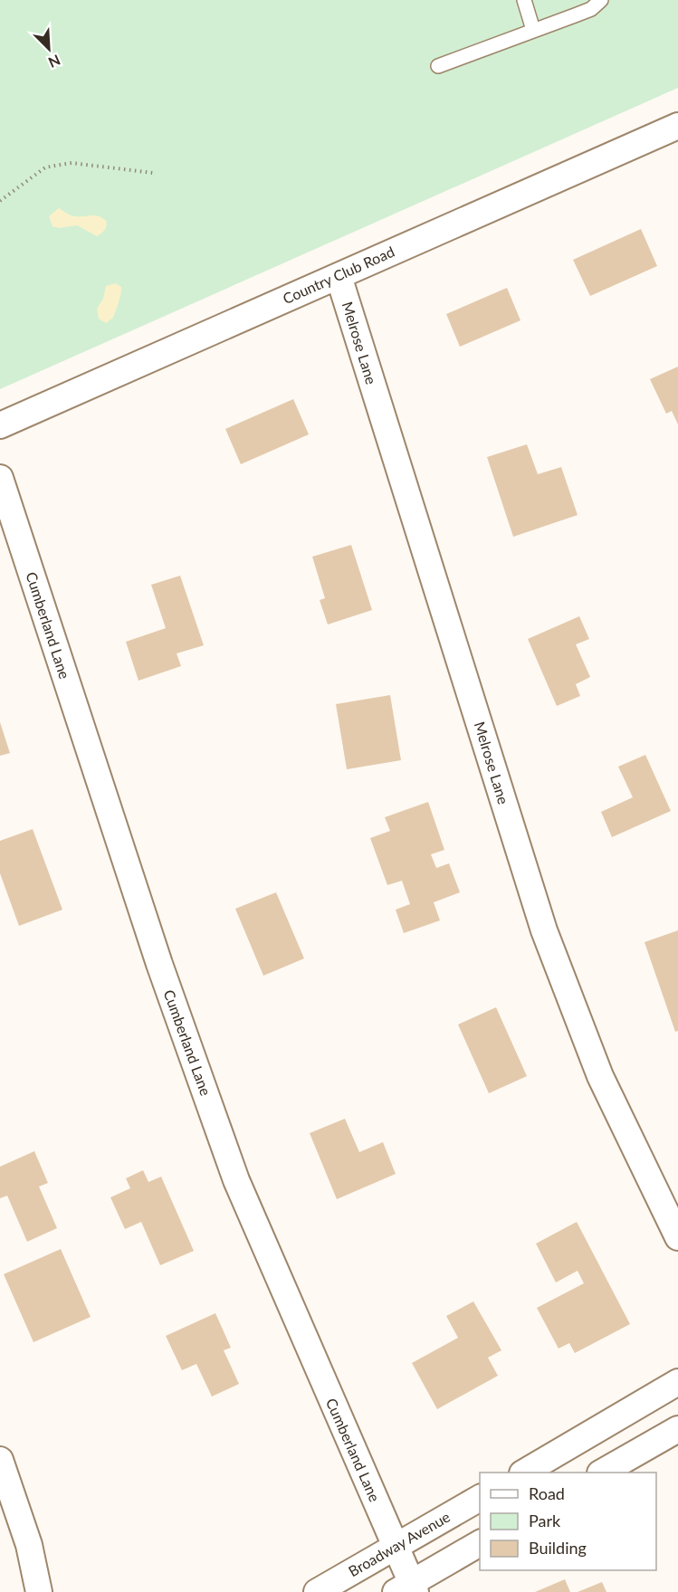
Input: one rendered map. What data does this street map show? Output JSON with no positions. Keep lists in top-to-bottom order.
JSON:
{
  "streets": {
    "street": [
      "Country Club Road",
      "Melrose Lane",
      "Cumberland Lane",
      "Broadway Avenue"
    ]
  },
  "crossings": [
    ["Country Club Road", "Melrose Lane"],
    ["Cumberland Lane", "Broadway Avenue"]
  ],
  "legend": ["Road", "Park", "Building"],
  "north": "bottom right"
}
